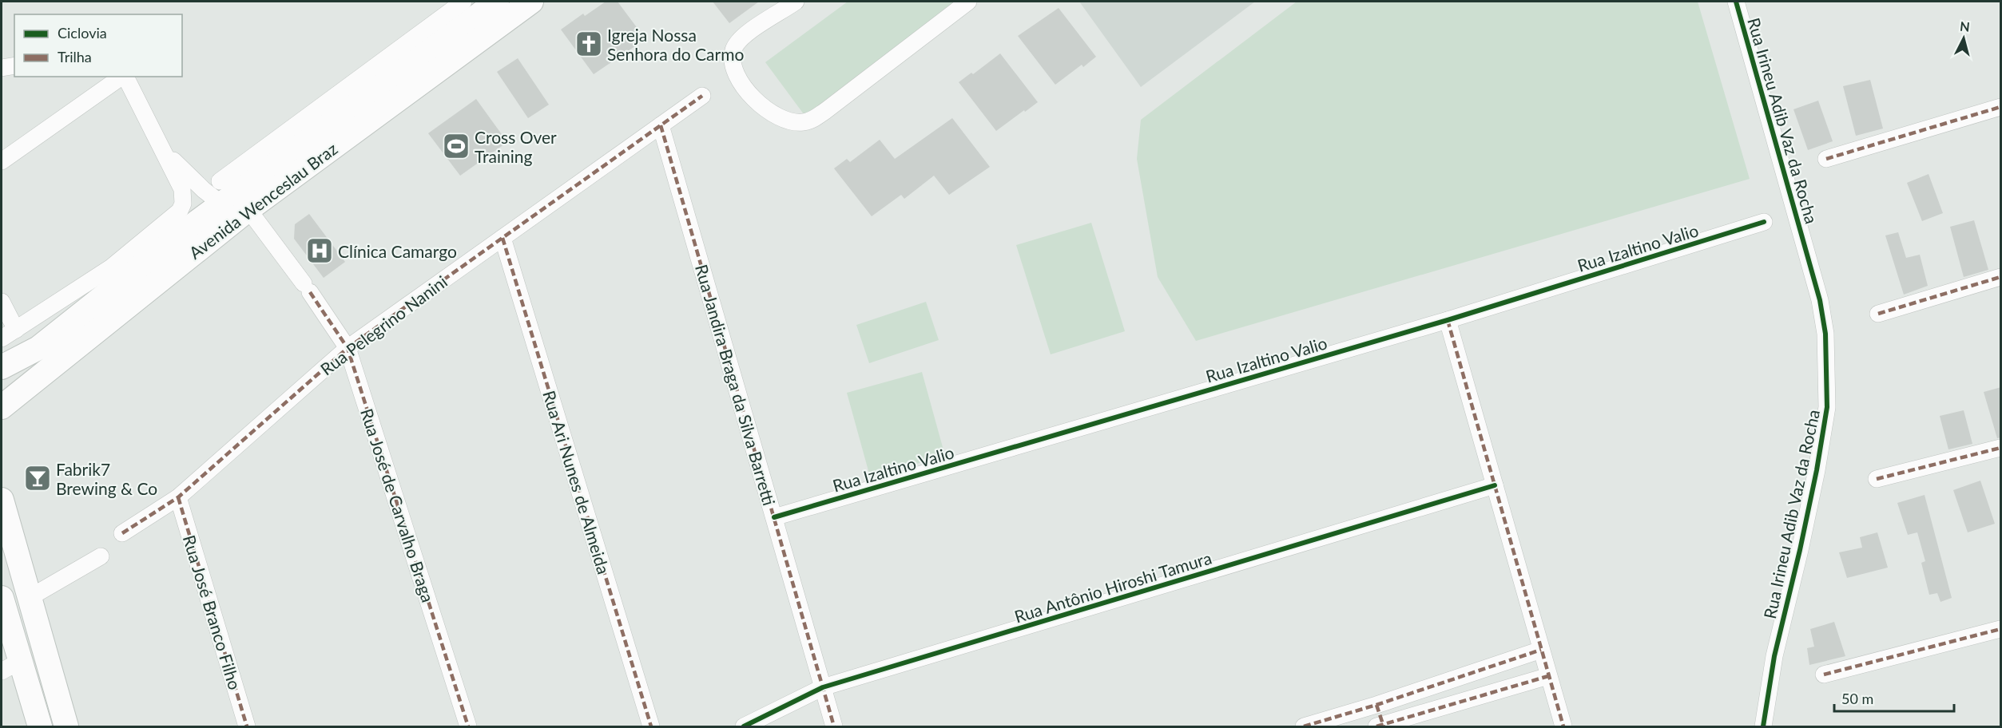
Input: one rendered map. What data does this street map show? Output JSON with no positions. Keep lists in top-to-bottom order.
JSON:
{
  "streets": {
    "street": [
      "Rua Irineu Adib Vaz da Rocha",
      "Avenida Wenceslau Braz",
      "Rua Izaltino Valio",
      "Rua Pelegrino Nanini",
      "Rua Jandira Braga da Silva Barretti",
      "Rua Ari Nunes de Almeida",
      "Rua José de Carvalho Braga",
      "Rua Antônio Hiroshi Tamura",
      "Rua José Branco Filho"
    ]
  },
  "crossings": [
    ["Avenida Wenceslau Braz", "Rua José de Carvalho Braga"],
    ["Rua Izaltino Valio", "Rua Jandira Braga da Silva Barretti"],
    ["Rua Pelegrino Nanini", "Rua Jandira Braga da Silva Barretti"],
    ["Rua Pelegrino Nanini", "Rua Ari Nunes de Almeida"],
    ["Rua Pelegrino Nanini", "Rua José de Carvalho Braga"],
    ["Rua Pelegrino Nanini", "Rua José Branco Filho"],
    ["Rua Jandira Braga da Silva Barretti", "Rua Antônio Hiroshi Tamura"]
  ],
  "places": {
    "church": ["Igreja Nossa Senhora do Carmo"],
    "sports": ["Cross Over Training"],
    "hospital": ["Clínica Camargo"],
    "bar": ["Fabrik7 Brewing & Co"]
  },
  "legend": ["Ciclovia", "Trilha"],
  "scale_bar": "50 m",
  "north": "top"
}
